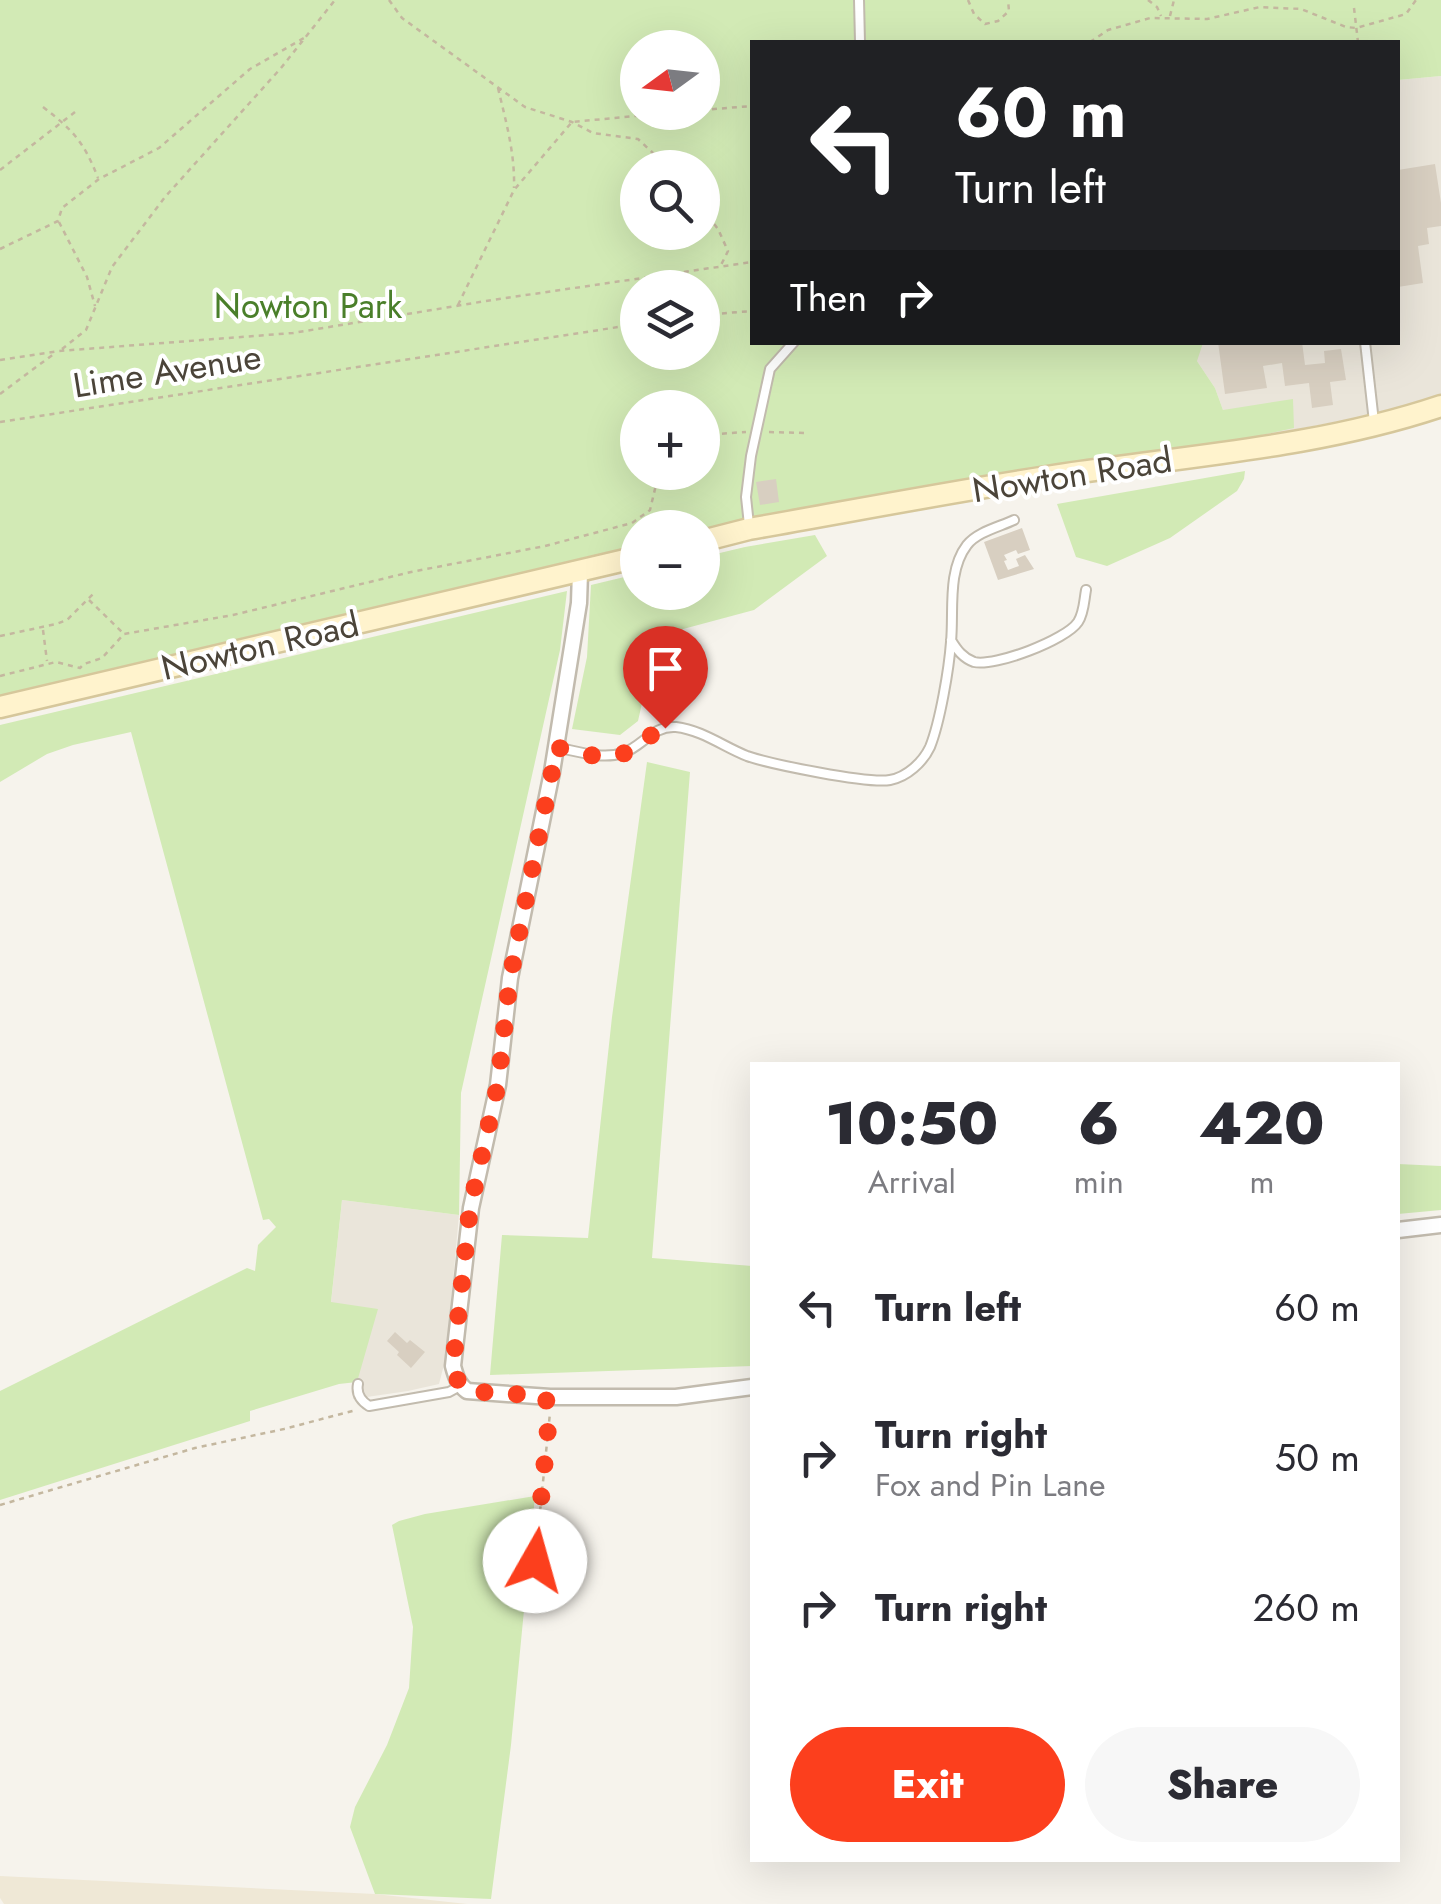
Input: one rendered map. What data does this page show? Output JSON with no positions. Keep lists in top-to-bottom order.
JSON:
{
  "streets": {
    "street": ["Nowton Road"],
    "path": ["Lime Avenue"]
  },
  "parks": ["Nowton Park"],
  "north": "left",
  "page": {
    "map_buttons": ["+", "−"],
    "turn": ["60 m", "Turn left"],
    "then": "Then",
    "eta": [
      "10:50",
      "Arrival",
      "6",
      "min",
      "420",
      "m"
    ],
    "list": [
      {
        "name": "Turn left",
        "value": "60 m"
      },
      {
        "name": "Turn right",
        "note": "Fox and Pin Lane",
        "value": "50 m"
      },
      {
        "name": "Turn right",
        "value": "260 m"
      }
    ],
    "buttons": ["Exit", "Share"]
  }
}
